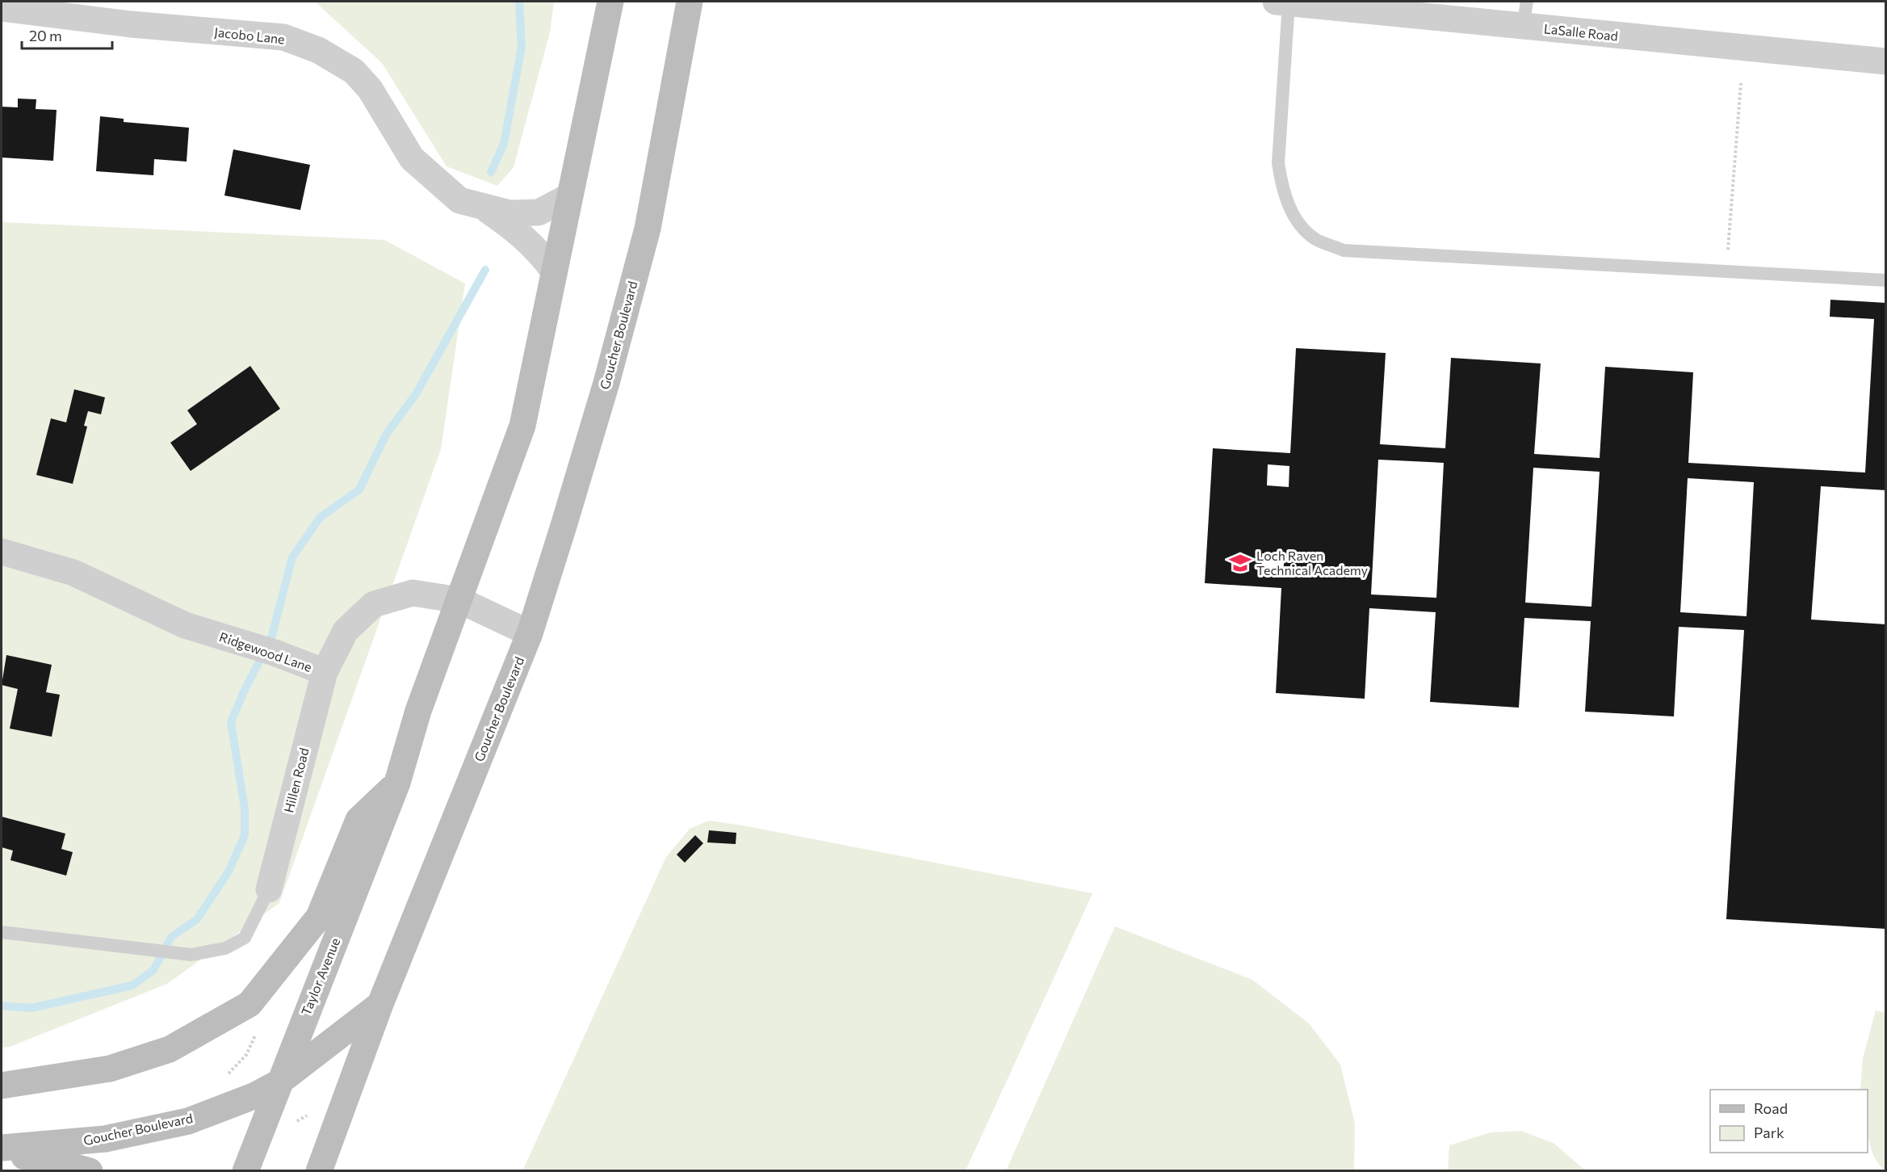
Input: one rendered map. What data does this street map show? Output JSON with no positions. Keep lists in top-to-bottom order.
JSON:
{
  "streets": {
    "main road": ["Goucher Boulevard", "Taylor Avenue"],
    "street": [
      "LaSalle Road",
      "Jacobo Lane",
      "Ridgewood Lane",
      "Hillen Road"
    ]
  },
  "crossings": [
    ["Goucher Boulevard", "Ridgewood Lane"],
    ["Goucher Boulevard", "Taylor Avenue"],
    ["Ridgewood Lane", "Hillen Road"]
  ],
  "places": {
    "school or university": ["Loch Raven Technical Academy"]
  },
  "legend": ["Road", "Park"],
  "scale_bar": "20 m"
}
